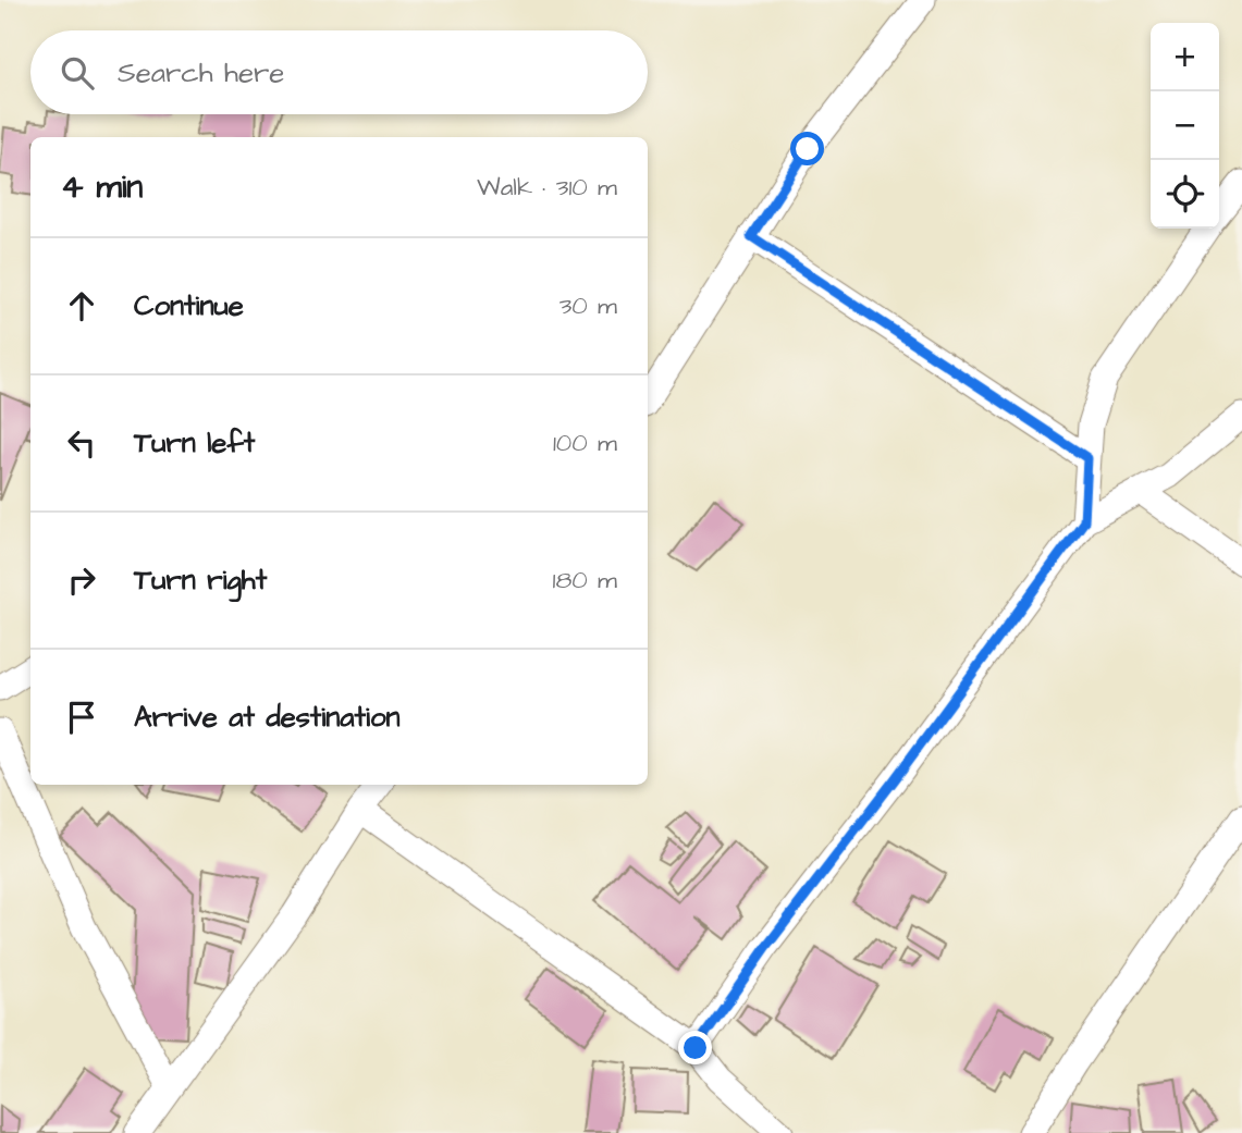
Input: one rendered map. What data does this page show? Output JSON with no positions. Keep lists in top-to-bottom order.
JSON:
{
  "page": {
    "map_buttons": ["+", "−"],
    "search": "Search here",
    "heading": ["4 min", "Walk · 310 m"],
    "list": [
      ["Continue", "30 m"],
      ["Turn left", "100 m"],
      ["Turn right", "180 m"],
      "Arrive at destination"
    ]
  }
}
